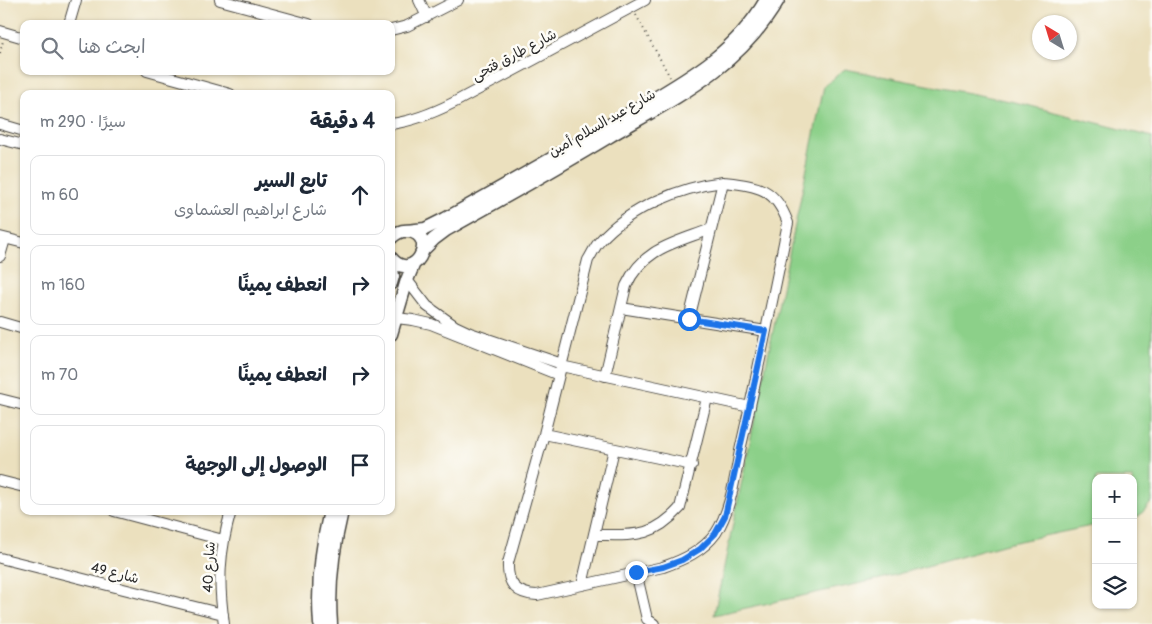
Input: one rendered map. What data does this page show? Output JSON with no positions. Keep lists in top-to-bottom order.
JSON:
{
  "streets": {
    "street": [
      "شارع طارق فتحى",
      "شارع عبد السلام أمين",
      "شارع 40",
      "شارع 49"
    ]
  },
  "crossings": [
    ["شارع 40", "شارع 49"]
  ],
  "north": "top left",
  "page": {
    "search": "ابحث هنا",
    "heading": ["4 دقيقة", "سيرًا · 290 m"],
    "list": [
      ["تابع السير", "شارع ابراهيم العشماوى", "60 m"],
      ["انعطف يمينًا", "160 m"],
      ["انعطف يمينًا", "70 m"],
      "الوصول إلى الوجهة"
    ],
    "map_buttons": ["+", "−"]
  }
}
